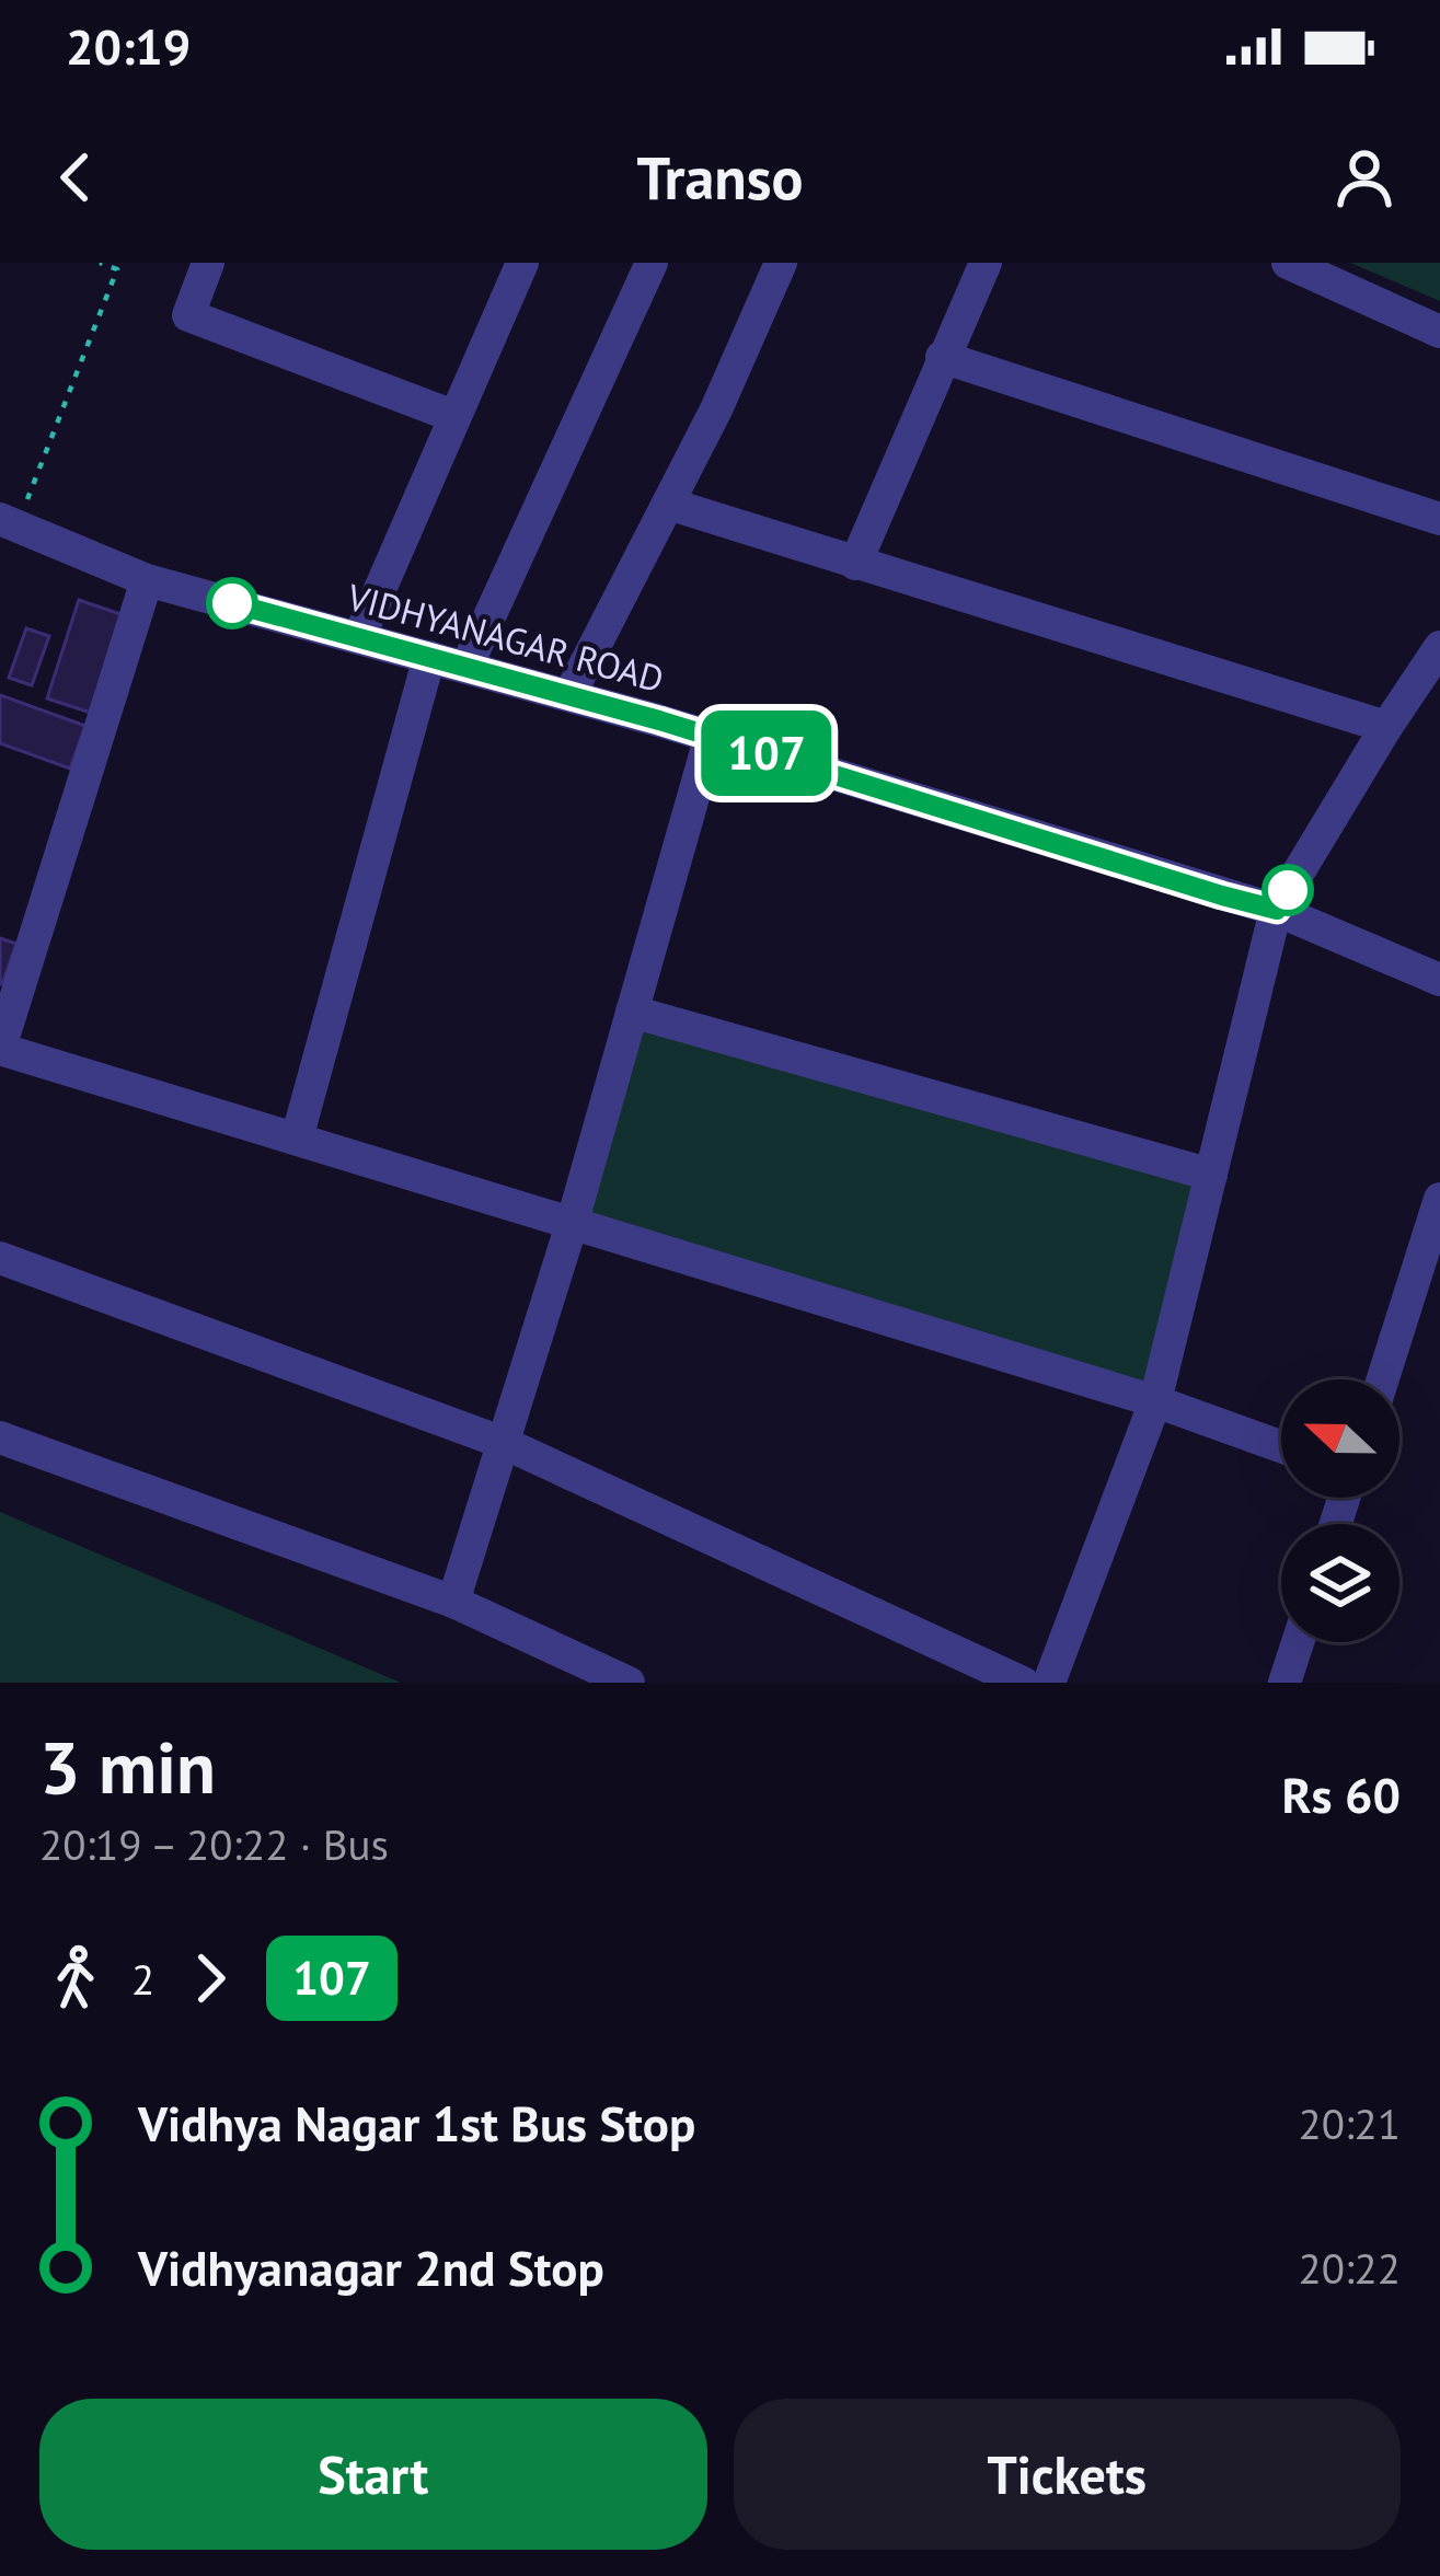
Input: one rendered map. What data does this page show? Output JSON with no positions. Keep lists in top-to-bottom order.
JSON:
{
  "streets": {
    "street": ["VIDHYANAGAR ROAD"]
  },
  "lines": ["bus line 107"],
  "north": "left",
  "page": {
    "status": "20:19",
    "header": "Transo",
    "on_map": "107",
    "heading": ["3 min", "20:19 – 20:22 · Bus", "Rs 60"],
    "legs": ["2", "107"],
    "list": [
      {
        "name": "Vidhya Nagar 1st Bus Stop",
        "value": "20:21"
      },
      {
        "name": "Vidhyanagar 2nd Stop",
        "value": "20:22"
      }
    ],
    "buttons": ["Start", "Tickets"]
  }
}
